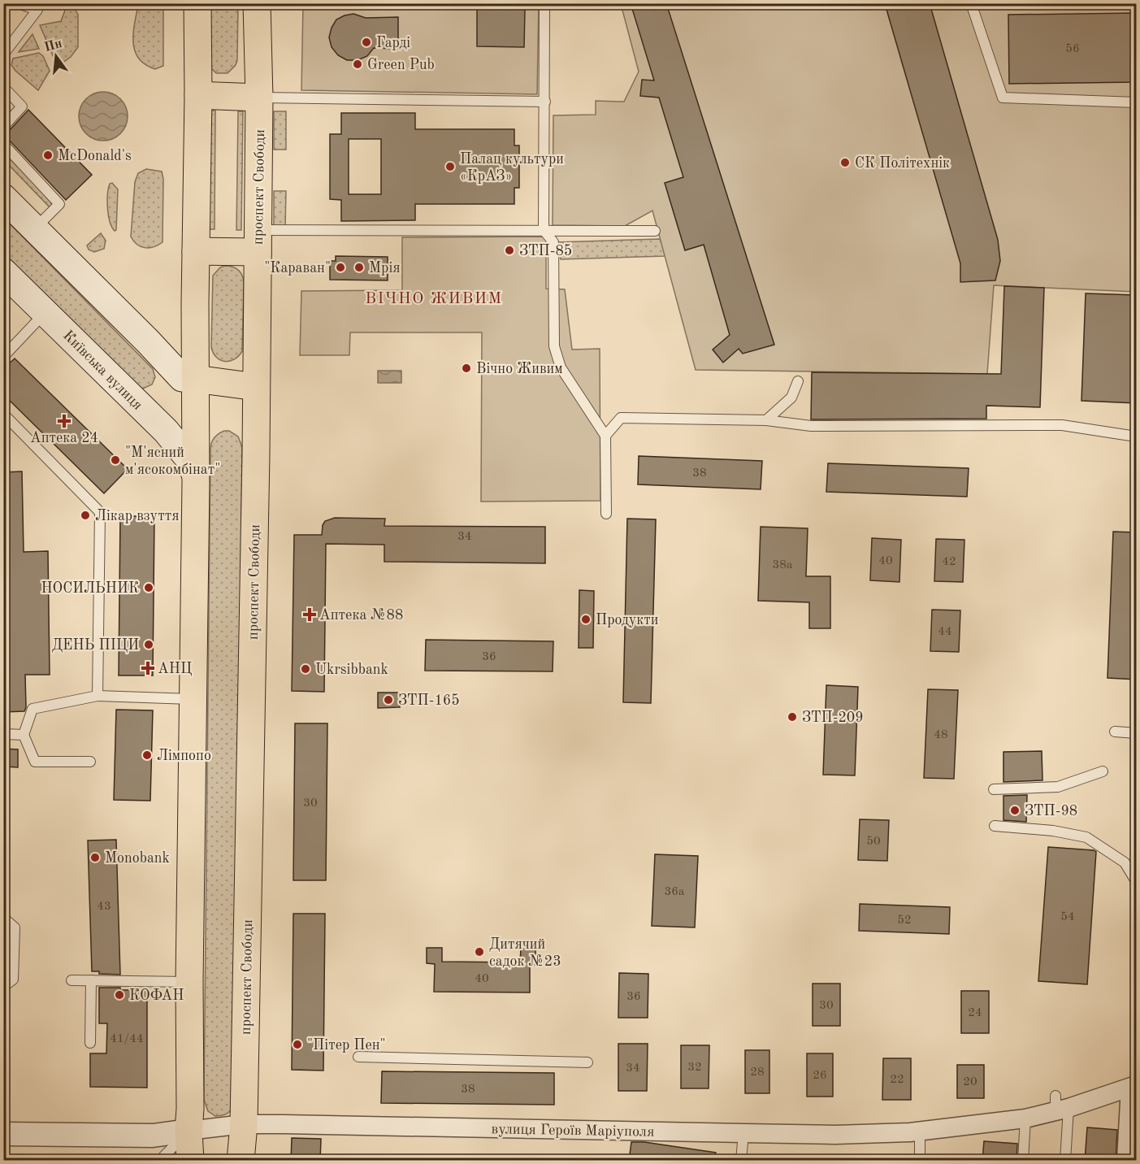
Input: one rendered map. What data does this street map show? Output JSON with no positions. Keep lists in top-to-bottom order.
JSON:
{
  "streets": {
    "highway": ["проспект Свободи"],
    "main road": ["Київська вулиця"],
    "street": ["вулиця Героїв Маріуполя"]
  },
  "crossings": [
    ["проспект Свободи", "вулиця Героїв Маріуполя"]
  ],
  "districts": ["ВІЧНО ЖИВИМ"],
  "places": {
    "other": [
      "Гарді",
      "Green Pub",
      "McDonald's",
      "СК Політехнік",
      "Палац культури «КрАЗ»",
      "ЗТП-85",
      "\"Караван\"",
      "Мрія",
      "Вічно Живим",
      "\"М'ясний м'ясокомбінат\"",
      "Лікар взуття",
      "НОСИЛЬНИК",
      "Продукти",
      "ДЕНЬ ПІЦИ",
      "Ukrsibbank",
      "ЗТП-165",
      "ЗТП-209",
      "Лімпопо",
      "ЗТП-98",
      "Monobank",
      "Дитячий садок №23",
      "КОФАН",
      "\"Пітер Пен\""
    ],
    "health": ["Аптека 24", "Аптека №88", "АНЦ"]
  },
  "house_numbers": [
    "56",
    "38",
    "34",
    "40",
    "42",
    "38а",
    "44",
    "36",
    "48",
    "30",
    "50",
    "36а",
    "43",
    "54",
    "52",
    "40",
    "36",
    "30",
    "24",
    "41/44",
    "32",
    "34",
    "28",
    "26",
    "22",
    "20",
    "38"
  ],
  "north": "top"
}
